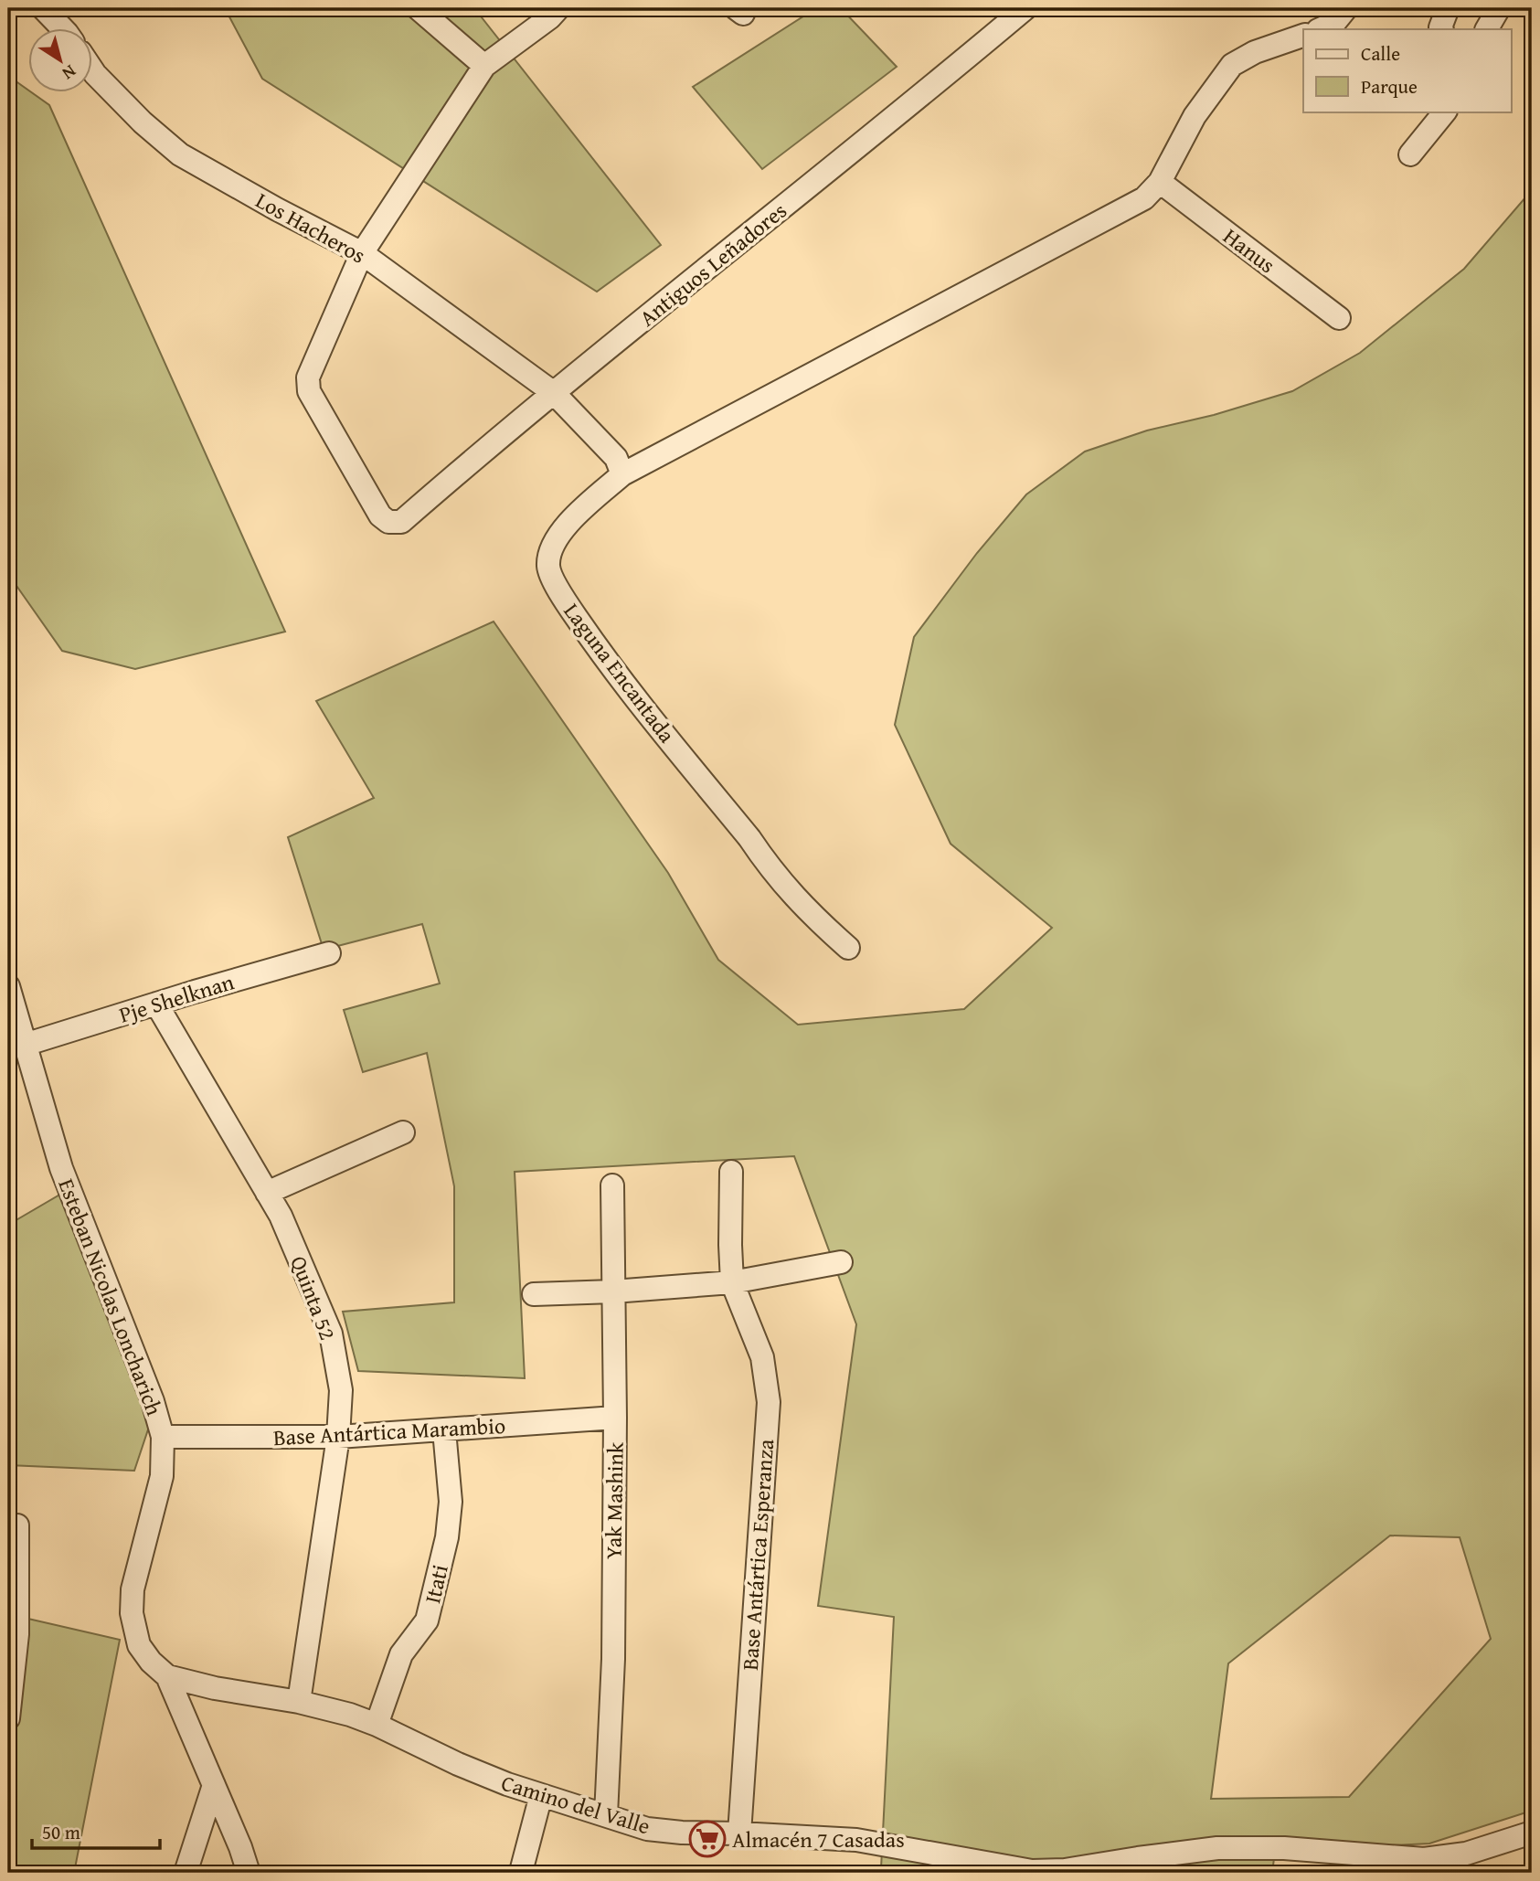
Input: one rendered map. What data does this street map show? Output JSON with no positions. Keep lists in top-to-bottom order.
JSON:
{
  "streets": {
    "street": [
      "Los Hacheros",
      "Hanus",
      "Antiguos Leñadores",
      "Laguna Encantada",
      "Pje Shelknan",
      "Esteban Nicolas Loncharich",
      "Quinta 52",
      "Base Antártica Marambio",
      "Yak Mashink",
      "Base Antártica Esperanza",
      "Itati",
      "Camino del Valle"
    ]
  },
  "crossings": [
    ["Los Hacheros", "Antiguos Leñadores"],
    ["Hanus", "Laguna Encantada"],
    ["Pje Shelknan", "Esteban Nicolas Loncharich"],
    ["Pje Shelknan", "Quinta 52"],
    ["Esteban Nicolas Loncharich", "Base Antártica Marambio"],
    ["Esteban Nicolas Loncharich", "Camino del Valle"],
    ["Quinta 52", "Base Antártica Marambio"],
    ["Quinta 52", "Camino del Valle"],
    ["Base Antártica Marambio", "Yak Mashink"],
    ["Base Antártica Marambio", "Itati"],
    ["Yak Mashink", "Camino del Valle"],
    ["Base Antártica Esperanza", "Camino del Valle"],
    ["Itati", "Camino del Valle"]
  ],
  "places": {
    "supermarket": ["Almacén 7 Casadas"]
  },
  "legend": ["Calle", "Parque"],
  "scale_bar": "50 m",
  "north": "bottom right"
}
